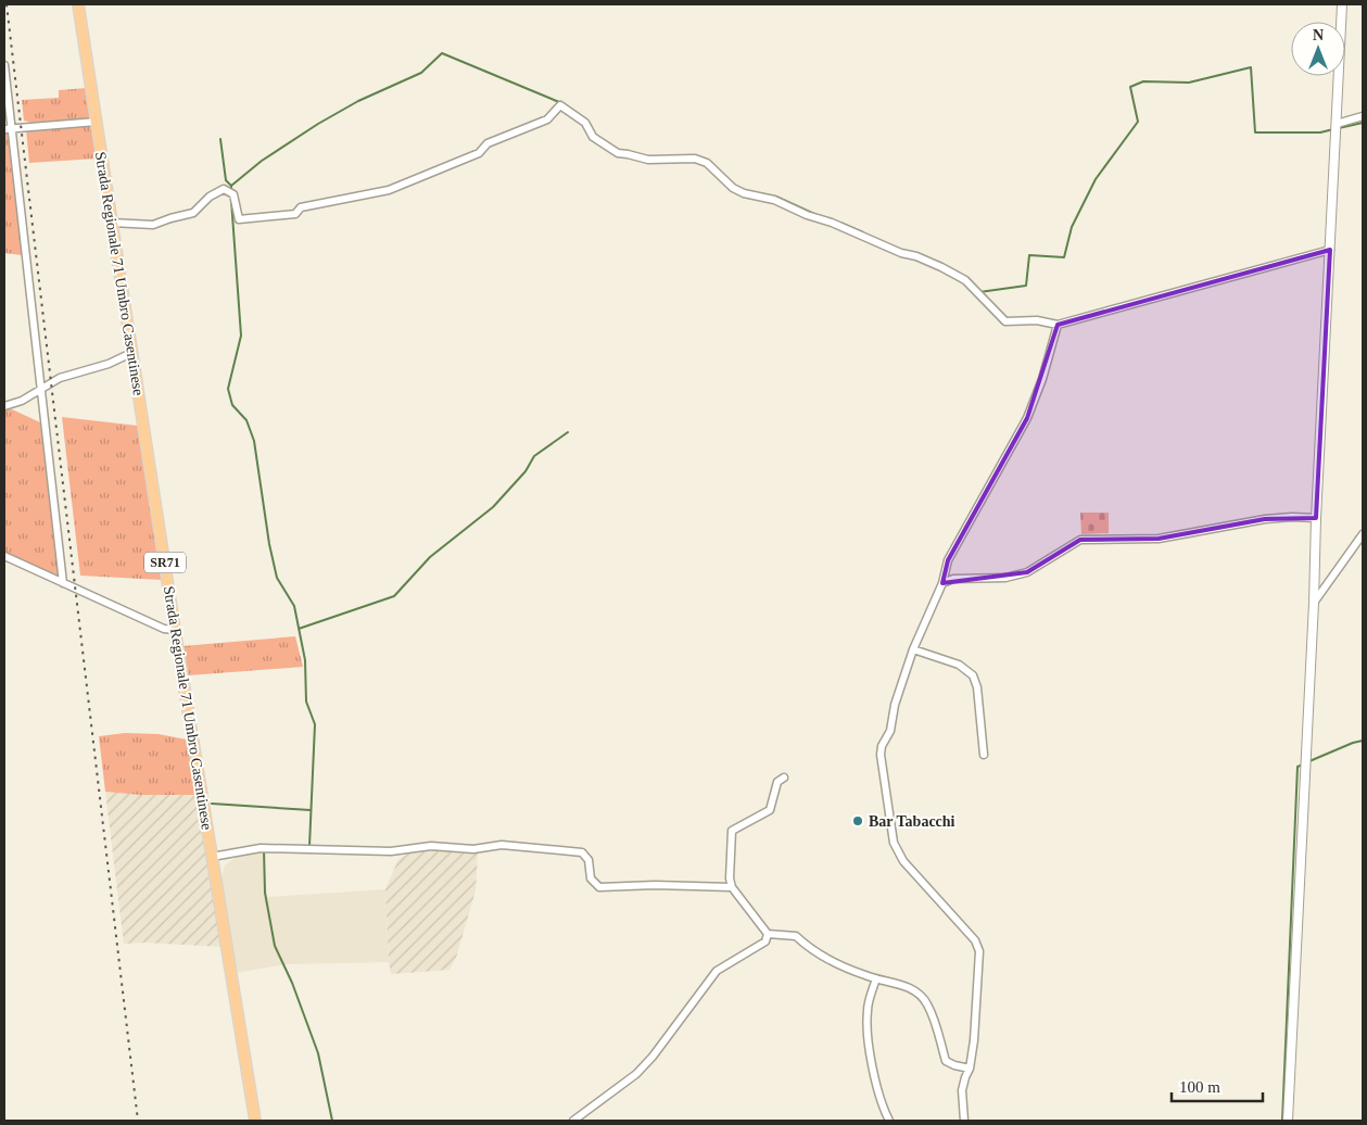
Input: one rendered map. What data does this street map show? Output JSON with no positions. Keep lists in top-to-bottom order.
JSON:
{
  "streets": {
    "main road": ["Strada Regionale 71 Umbro Casentinese", "SR71"]
  },
  "places": ["Bar Tabacchi"],
  "scale_bar": "100 m",
  "north": "top"
}
